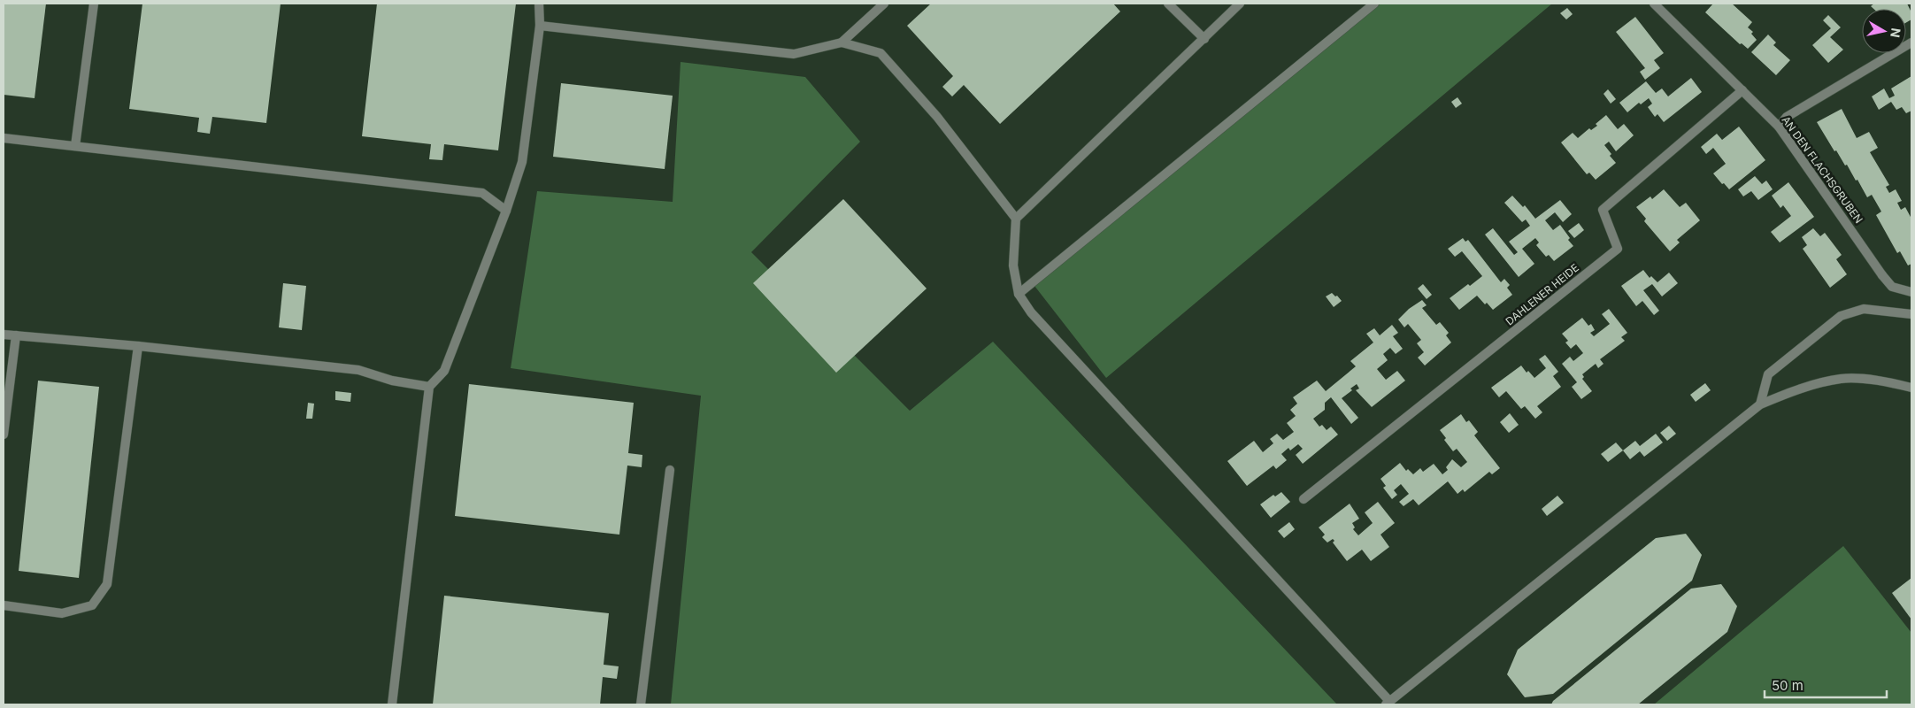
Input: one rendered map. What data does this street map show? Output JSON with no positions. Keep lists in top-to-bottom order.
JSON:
{
  "streets": {
    "street": ["AN DEN FLACHSGRUBEN", "DAHLENER HEIDE"]
  },
  "crossings": [
    ["AN DEN FLACHSGRUBEN", "DAHLENER HEIDE"]
  ],
  "scale_bar": "50 m",
  "north": "right"
}
